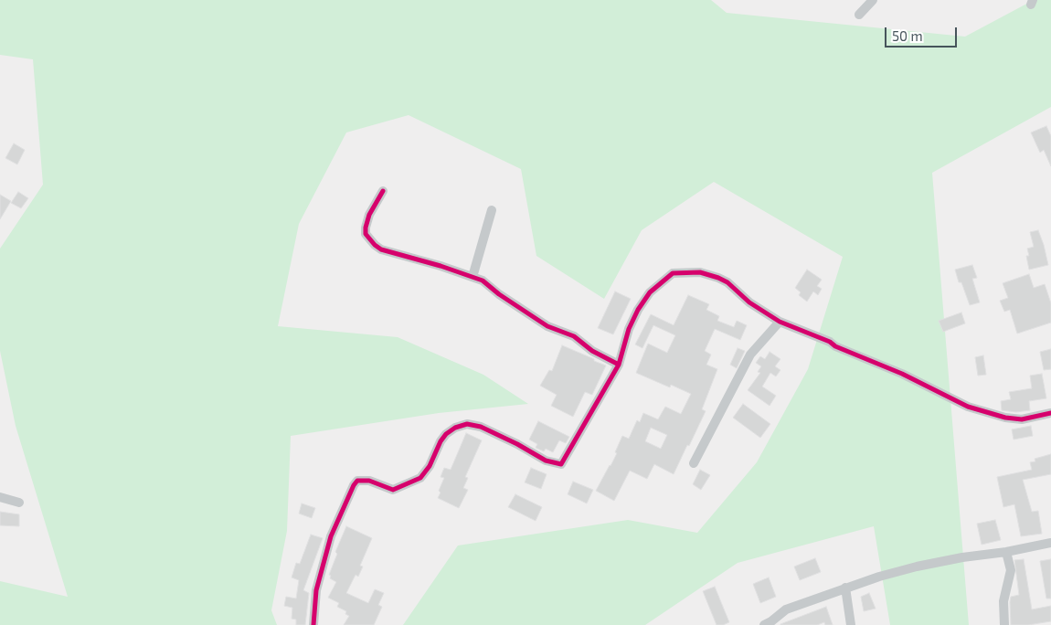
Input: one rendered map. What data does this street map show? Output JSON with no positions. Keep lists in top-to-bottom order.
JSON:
{
  "scale_bar": "50 m"
}
